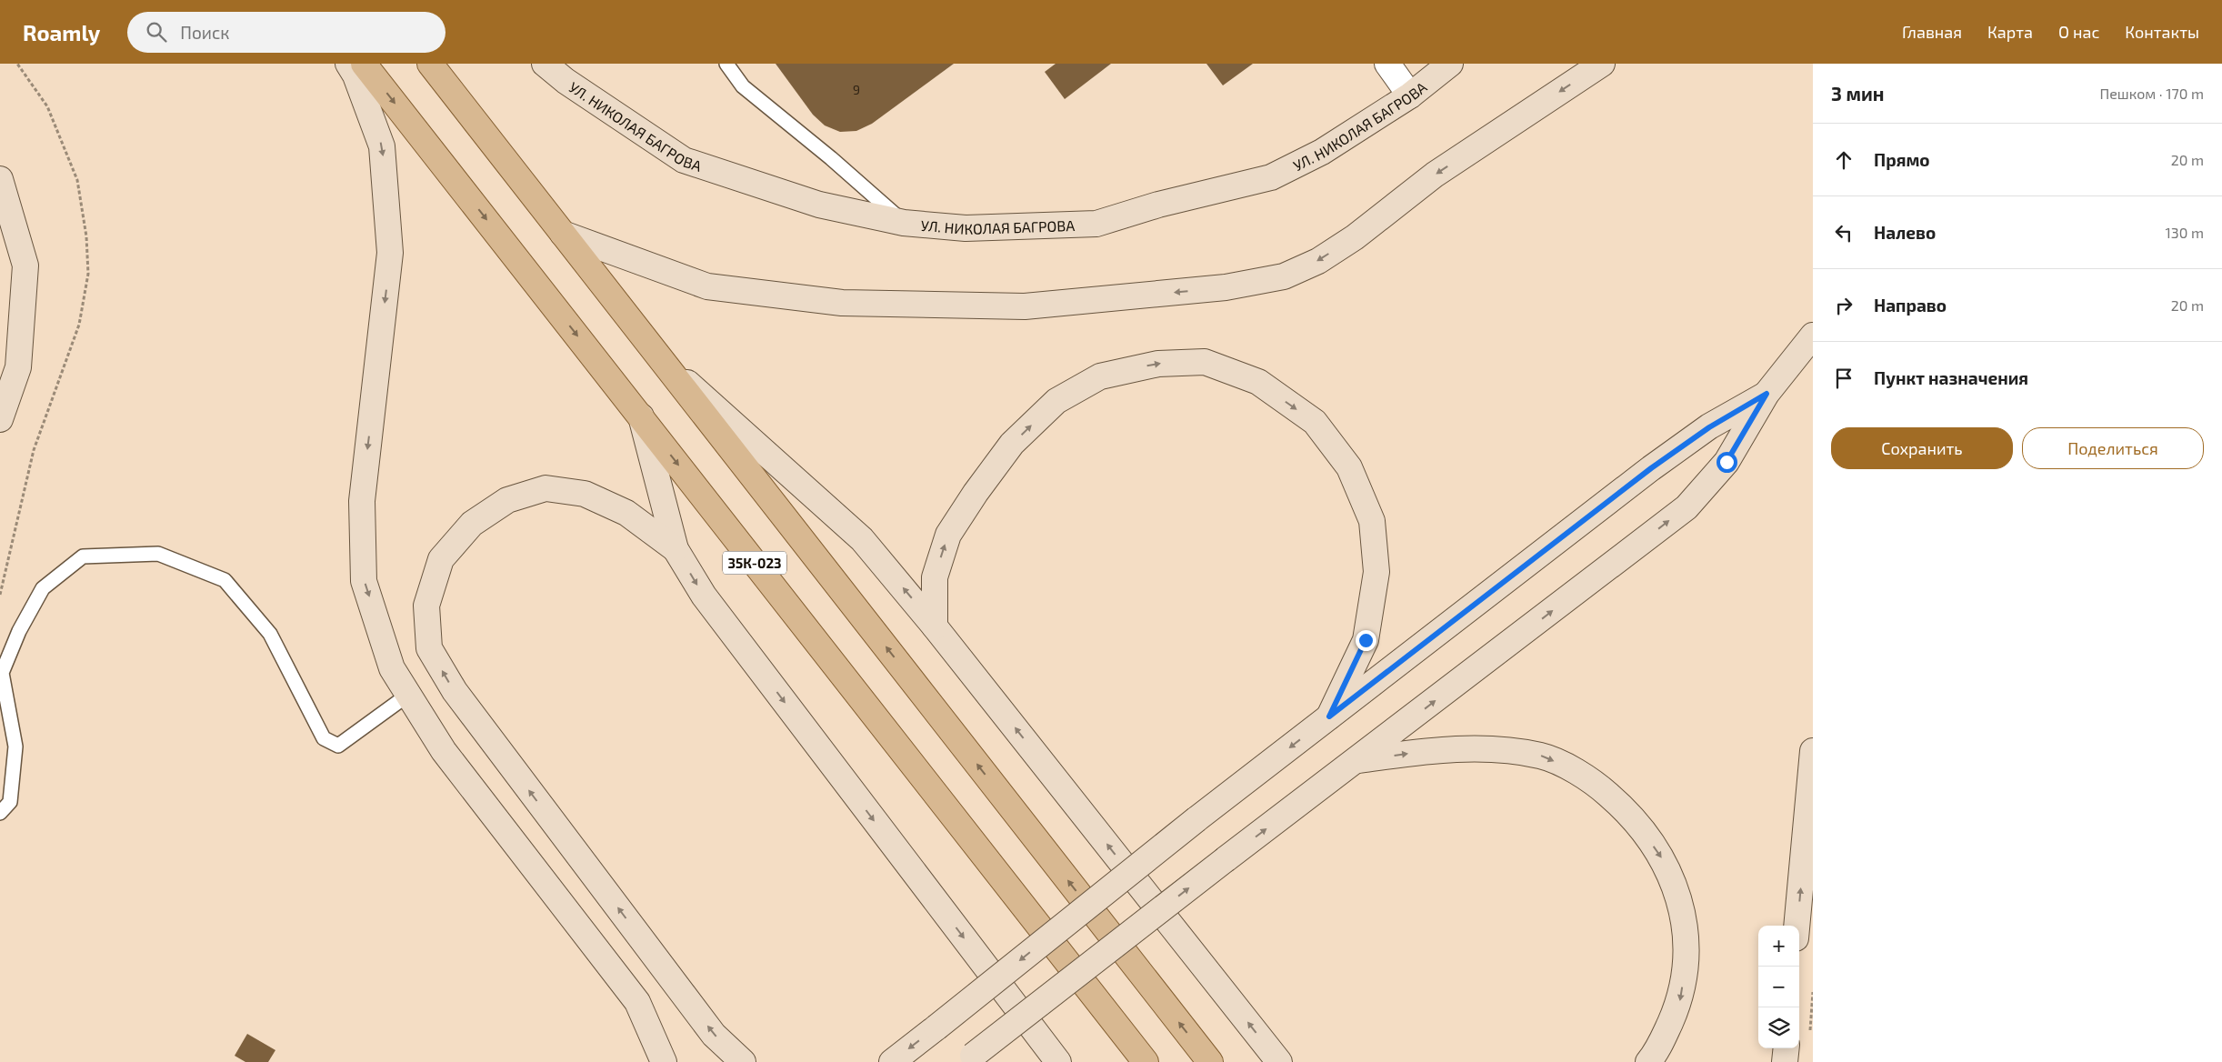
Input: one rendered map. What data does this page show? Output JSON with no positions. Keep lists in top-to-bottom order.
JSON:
{
  "streets": {
    "main road": ["УЛ. НИКОЛАЯ БАГРОВА", "35К-023"]
  },
  "house_numbers": ["9"],
  "page": {
    "header": "Roamly",
    "search": "Поиск",
    "nav": [
      "Главная",
      "Карта",
      "О нас",
      "Контакты"
    ],
    "heading": ["3 мин", "Пешком · 170 m"],
    "list": [
      ["Прямо", "20 m"],
      ["Налево", "130 m"],
      ["Направо", "20 m"],
      "Пункт назначения"
    ],
    "buttons": ["Сохранить", "Поделиться"],
    "map_buttons": ["+", "−"]
  }
}
